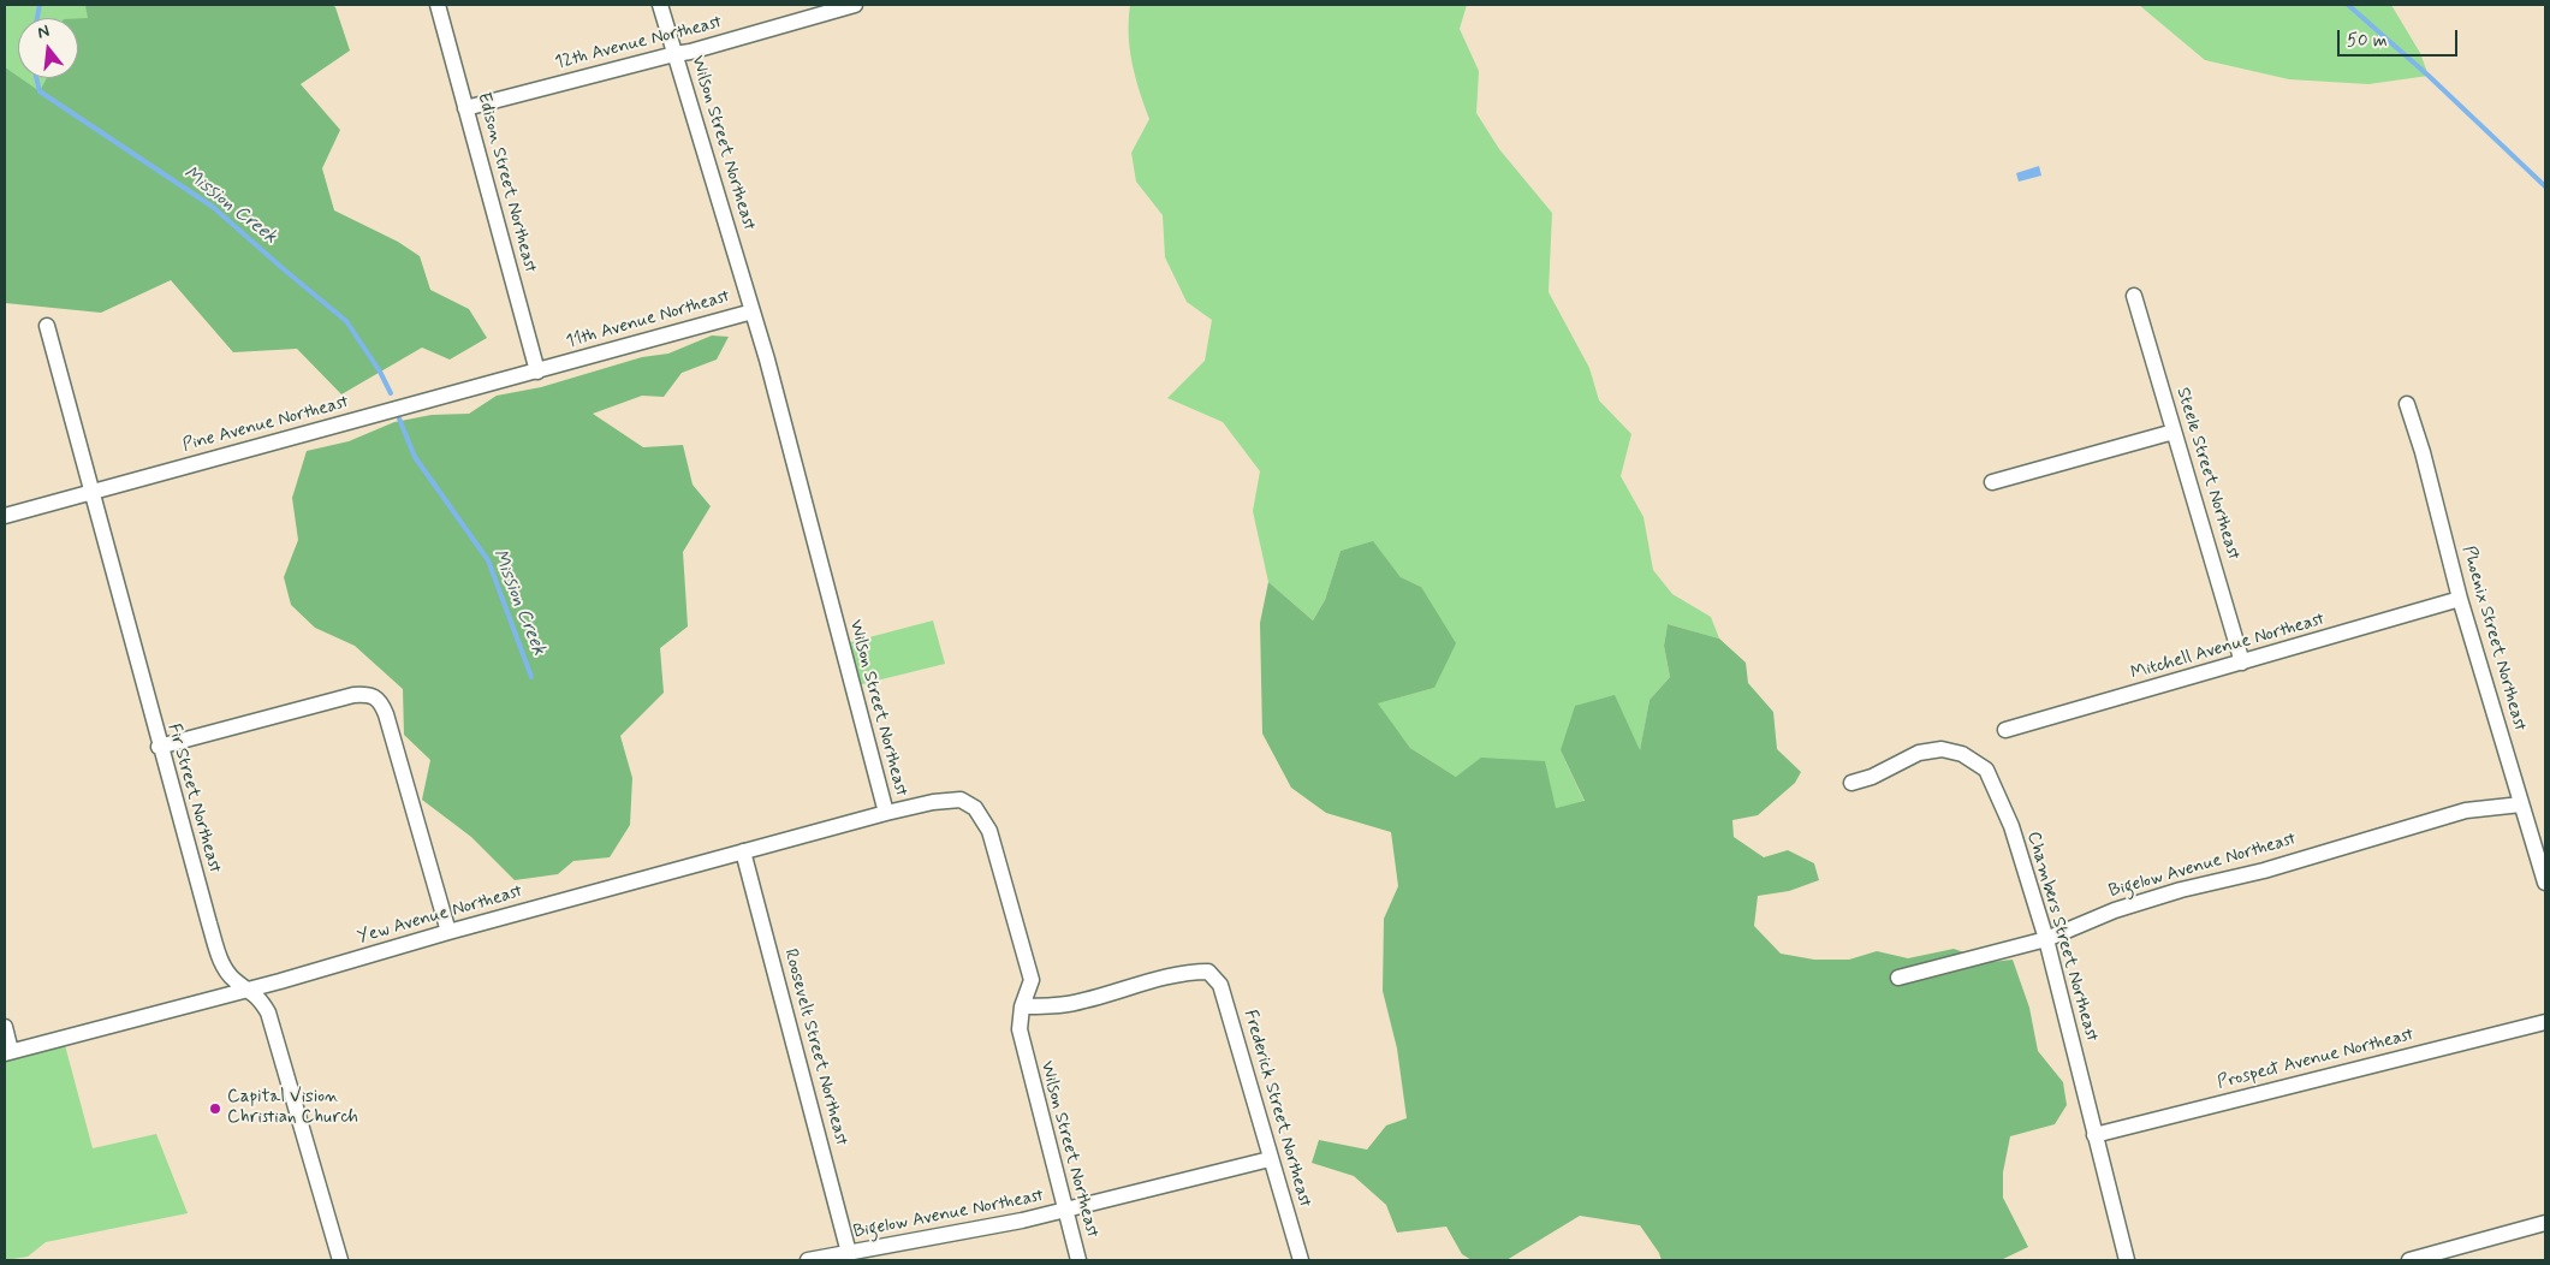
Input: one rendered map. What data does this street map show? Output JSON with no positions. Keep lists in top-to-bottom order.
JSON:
{
  "streets": {
    "street": [
      "12th Avenue Northeast",
      "Wilson Street Northeast",
      "Edison Street Northeast",
      "11th Avenue Northeast",
      "Pine Avenue Northeast",
      "Steele Street Northeast",
      "Phoenix Street Northeast",
      "Mitchell Avenue Northeast",
      "Fir Street Northeast",
      "Bigelow Avenue Northeast",
      "Yew Avenue Northeast",
      "Chambers Street Northeast",
      "Roosevelt Street Northeast",
      "Prospect Avenue Northeast",
      "Frederick Street Northeast"
    ]
  },
  "crossings": [
    ["12th Avenue Northeast", "Wilson Street Northeast"],
    ["12th Avenue Northeast", "Edison Street Northeast"],
    ["Wilson Street Northeast", "11th Avenue Northeast"],
    ["Wilson Street Northeast", "Bigelow Avenue Northeast"],
    ["Wilson Street Northeast", "Yew Avenue Northeast"],
    ["Wilson Street Northeast", "Frederick Street Northeast"],
    ["Edison Street Northeast", "11th Avenue Northeast"],
    ["Edison Street Northeast", "Pine Avenue Northeast"],
    ["11th Avenue Northeast", "Pine Avenue Northeast"],
    ["Pine Avenue Northeast", "Fir Street Northeast"],
    ["Steele Street Northeast", "Mitchell Avenue Northeast"],
    ["Phoenix Street Northeast", "Mitchell Avenue Northeast"],
    ["Phoenix Street Northeast", "Bigelow Avenue Northeast"],
    ["Fir Street Northeast", "Yew Avenue Northeast"],
    ["Bigelow Avenue Northeast", "Chambers Street Northeast"],
    ["Bigelow Avenue Northeast", "Roosevelt Street Northeast"],
    ["Bigelow Avenue Northeast", "Frederick Street Northeast"],
    ["Yew Avenue Northeast", "Roosevelt Street Northeast"],
    ["Chambers Street Northeast", "Prospect Avenue Northeast"]
  ],
  "water": ["Mission Creek"],
  "places": ["Capital Vision Christian Church"],
  "scale_bar": "50 m",
  "north": "top"
}
